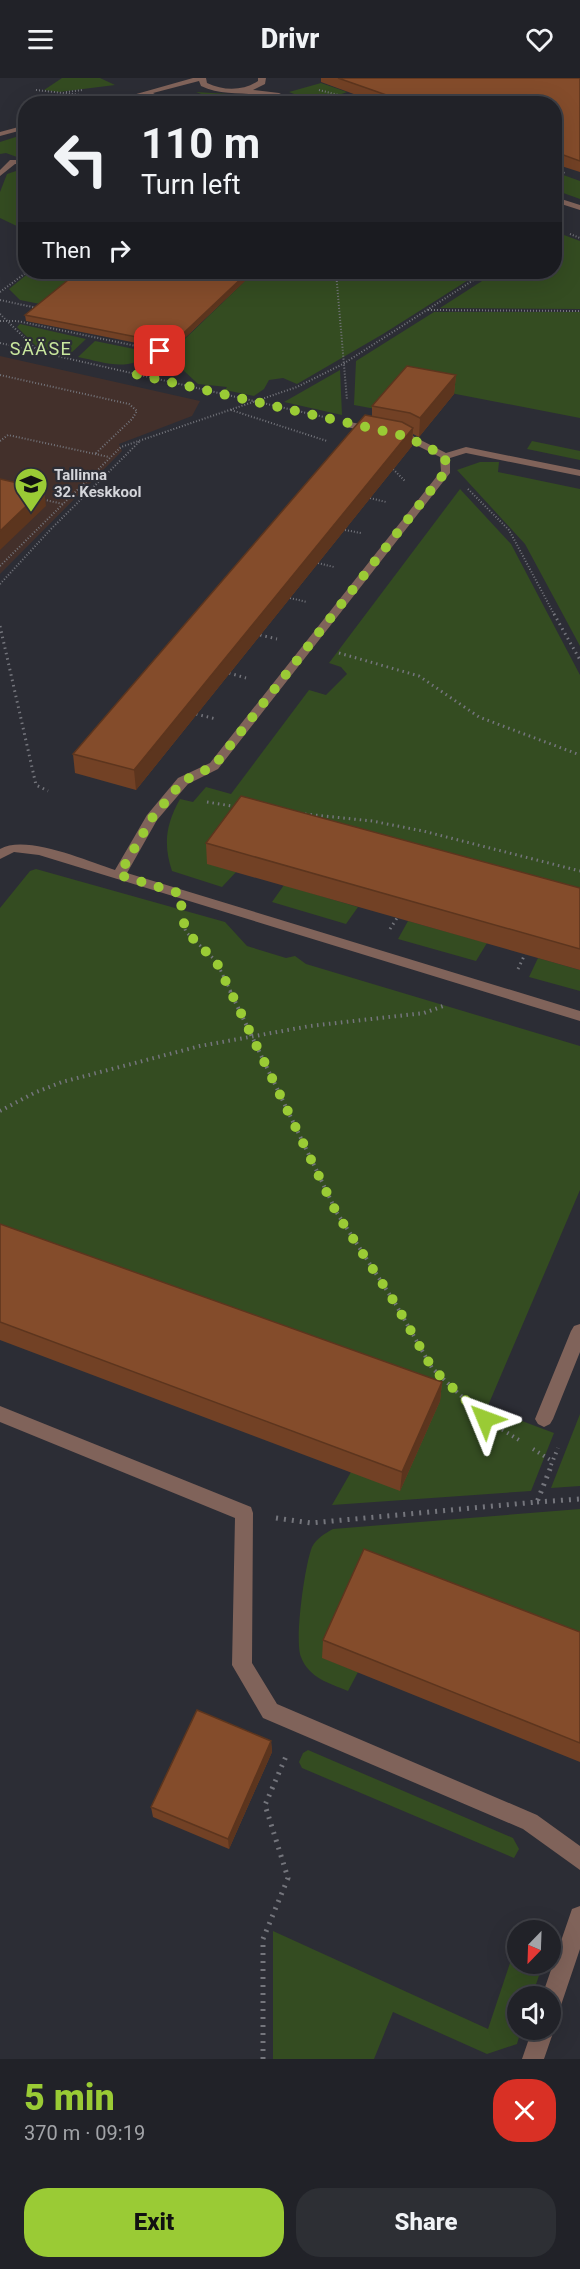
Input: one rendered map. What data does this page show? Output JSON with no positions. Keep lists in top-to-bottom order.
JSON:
{
  "districts": ["SÄÄSE"],
  "places": {
    "school or university": ["Tallinna 32. Keskkool"]
  },
  "north": "bottom left",
  "page": {
    "header": "Drivr",
    "turn": ["110 m", "Turn left"],
    "then": "Then",
    "heading": ["5 min", "370 m · 09:19"],
    "buttons": ["Exit", "Share"]
  }
}
